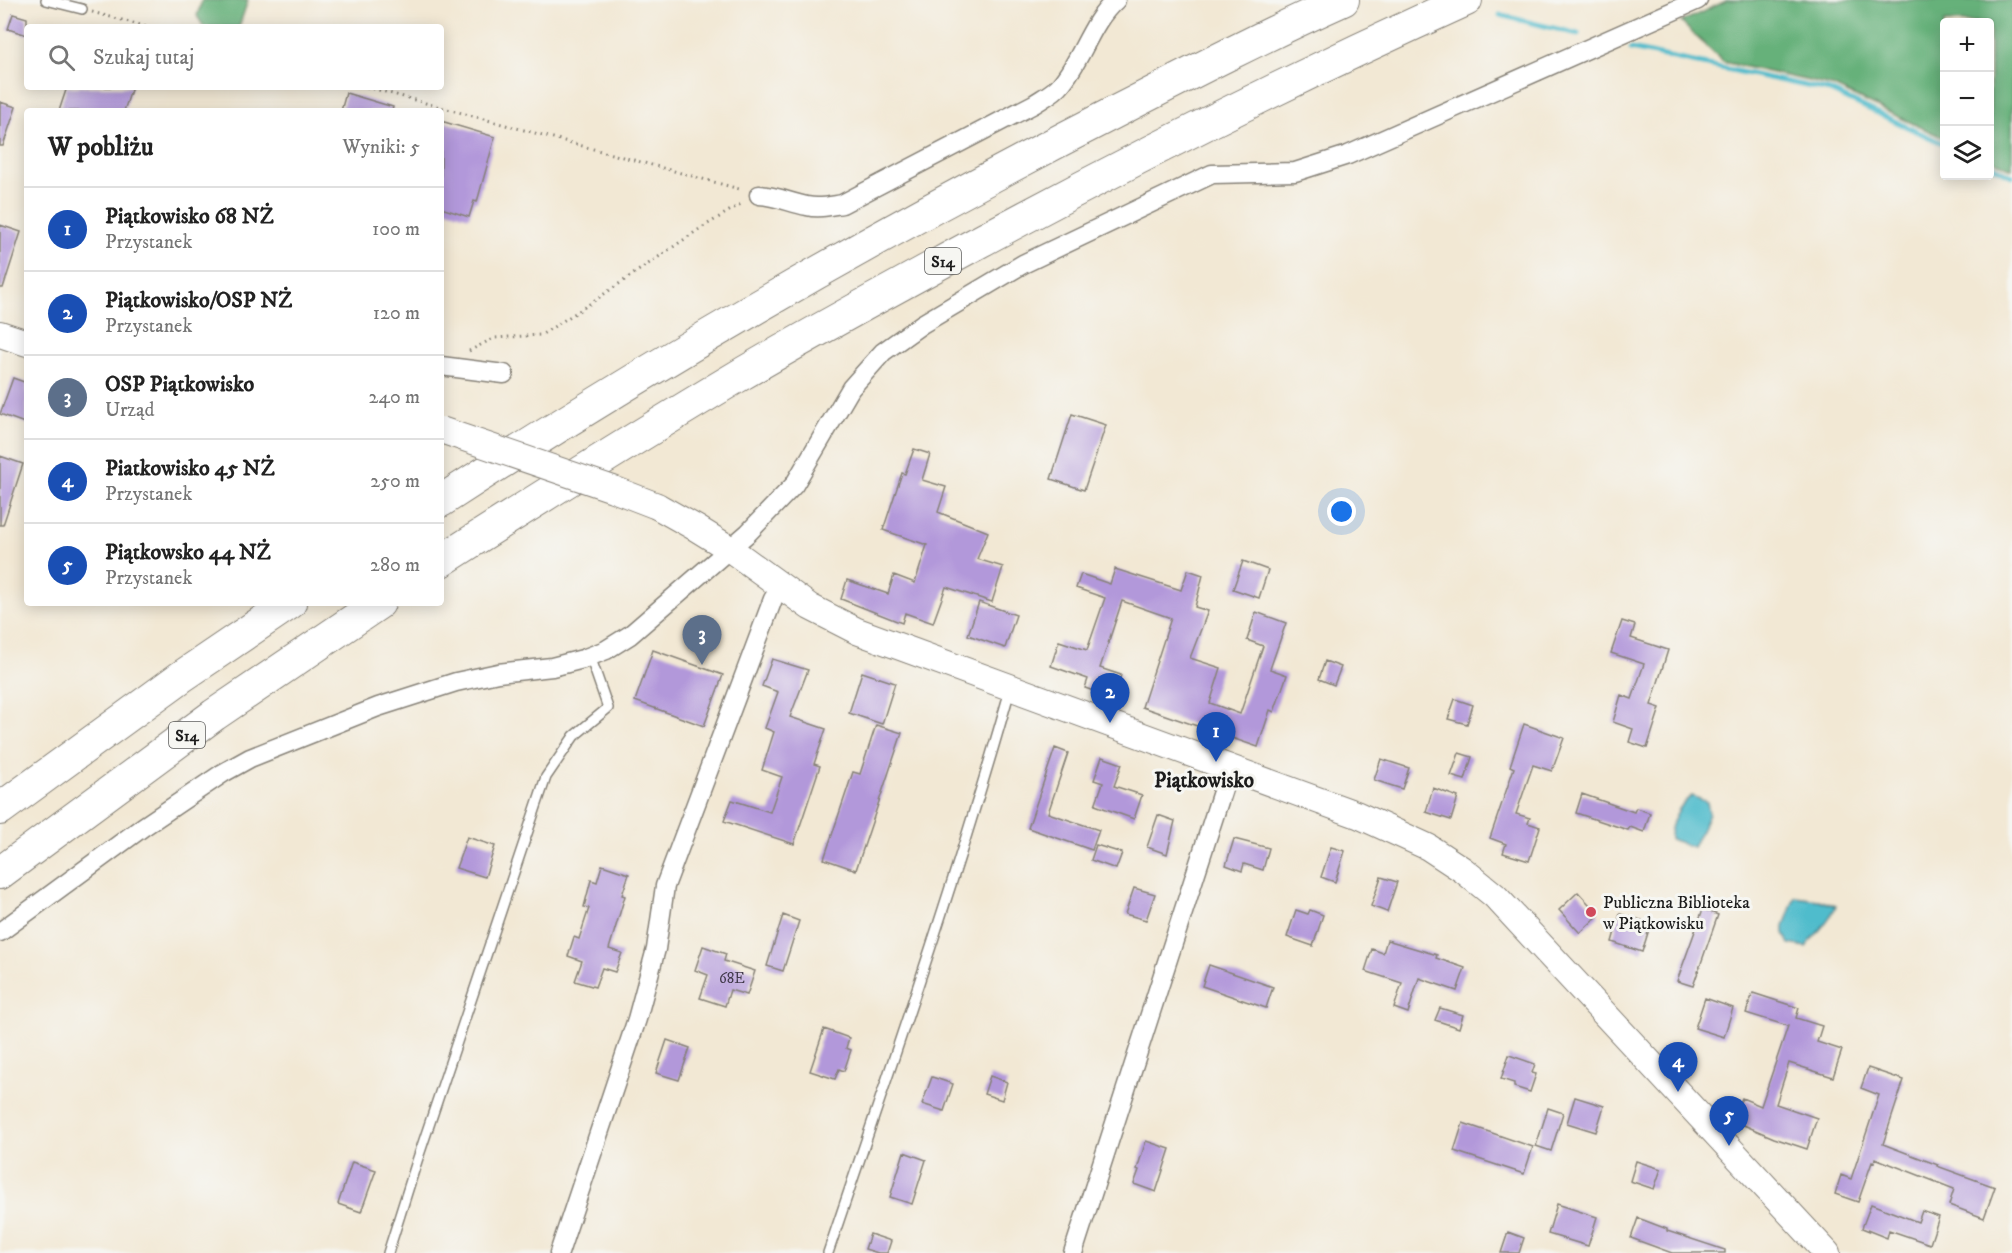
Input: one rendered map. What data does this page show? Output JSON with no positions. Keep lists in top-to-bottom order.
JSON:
{
  "streets": {
    "highway": ["S14"]
  },
  "districts": ["Piątkowisko"],
  "places": ["Publiczna Biblioteka w Piątkowisku"],
  "house_numbers": ["68E"],
  "page": {
    "map_buttons": ["+", "−"],
    "search": "Szukaj tutaj",
    "heading": ["W pobliżu", "Wyniki: 5"],
    "list": [
      {
        "mark": "1",
        "name": "Piątkowisko 68 NŻ",
        "note": "Przystanek",
        "value": "100 m"
      },
      {
        "mark": "2",
        "name": "Piątkowisko/OSP NŻ",
        "note": "Przystanek",
        "value": "120 m"
      },
      {
        "mark": "3",
        "name": "OSP Piątkowisko",
        "note": "Urząd",
        "value": "240 m"
      },
      {
        "mark": "4",
        "name": "Piatkowisko 45 NŻ",
        "note": "Przystanek",
        "value": "250 m"
      },
      {
        "mark": "5",
        "name": "Piątkowsko 44 NŻ",
        "note": "Przystanek",
        "value": "280 m"
      }
    ],
    "pins": [
      "3",
      "2",
      "1",
      "4",
      "5"
    ]
  }
}
